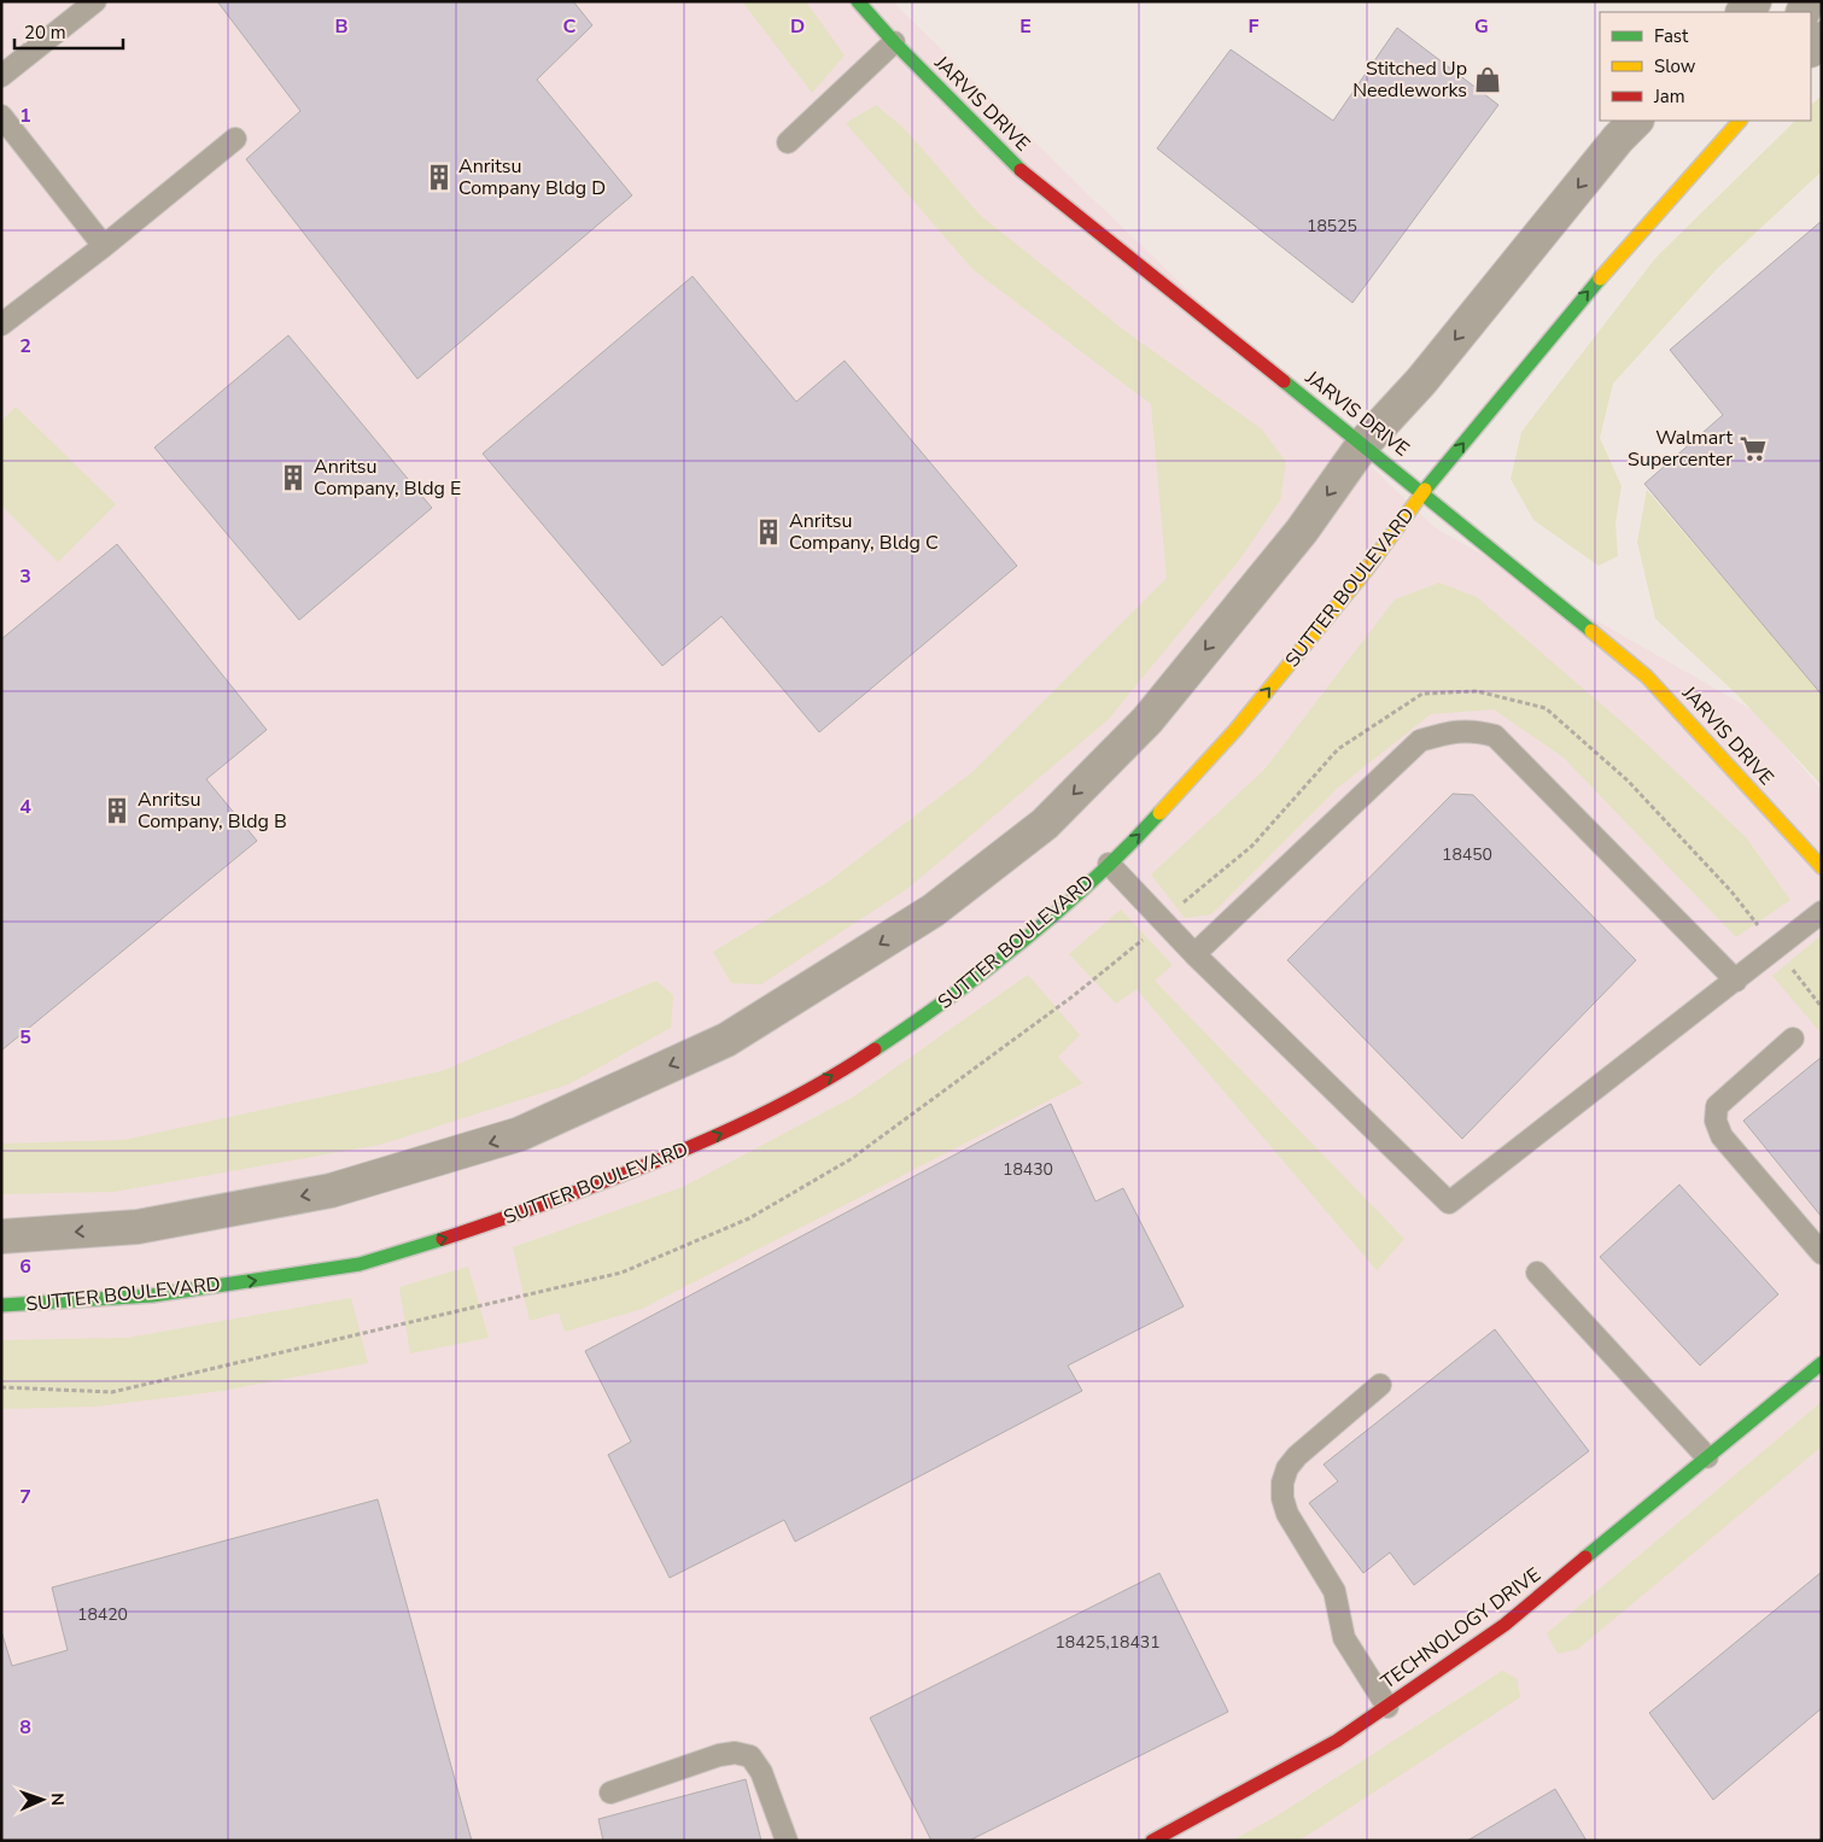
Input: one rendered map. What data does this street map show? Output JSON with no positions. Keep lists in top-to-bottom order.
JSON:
{
  "streets": {
    "street": ["JARVIS DRIVE", "SUTTER BOULEVARD", "TECHNOLOGY DRIVE"]
  },
  "crossings": [
    ["JARVIS DRIVE", "SUTTER BOULEVARD"]
  ],
  "places": {
    "shop": ["Stitched Up Needleworks"],
    "building": [
      "Anritsu Company Bldg D",
      "Anritsu Company, Bldg E",
      "Anritsu Company, Bldg C",
      "Anritsu Company, Bldg B"
    ],
    "supermarket": ["Walmart Supercenter"]
  },
  "house_numbers": [
    "18525",
    "18450",
    "18430",
    "18420",
    "18425,18431"
  ],
  "legend": ["Fast", "Slow", "Jam"],
  "scale_bar": "20 m",
  "north": "right",
  "grid": {
    "columns": [
      "B",
      "C",
      "D",
      "E",
      "F",
      "G"
    ],
    "rows": [
      "1",
      "2",
      "3",
      "4",
      "5",
      "6",
      "7",
      "8"
    ]
  }
}
